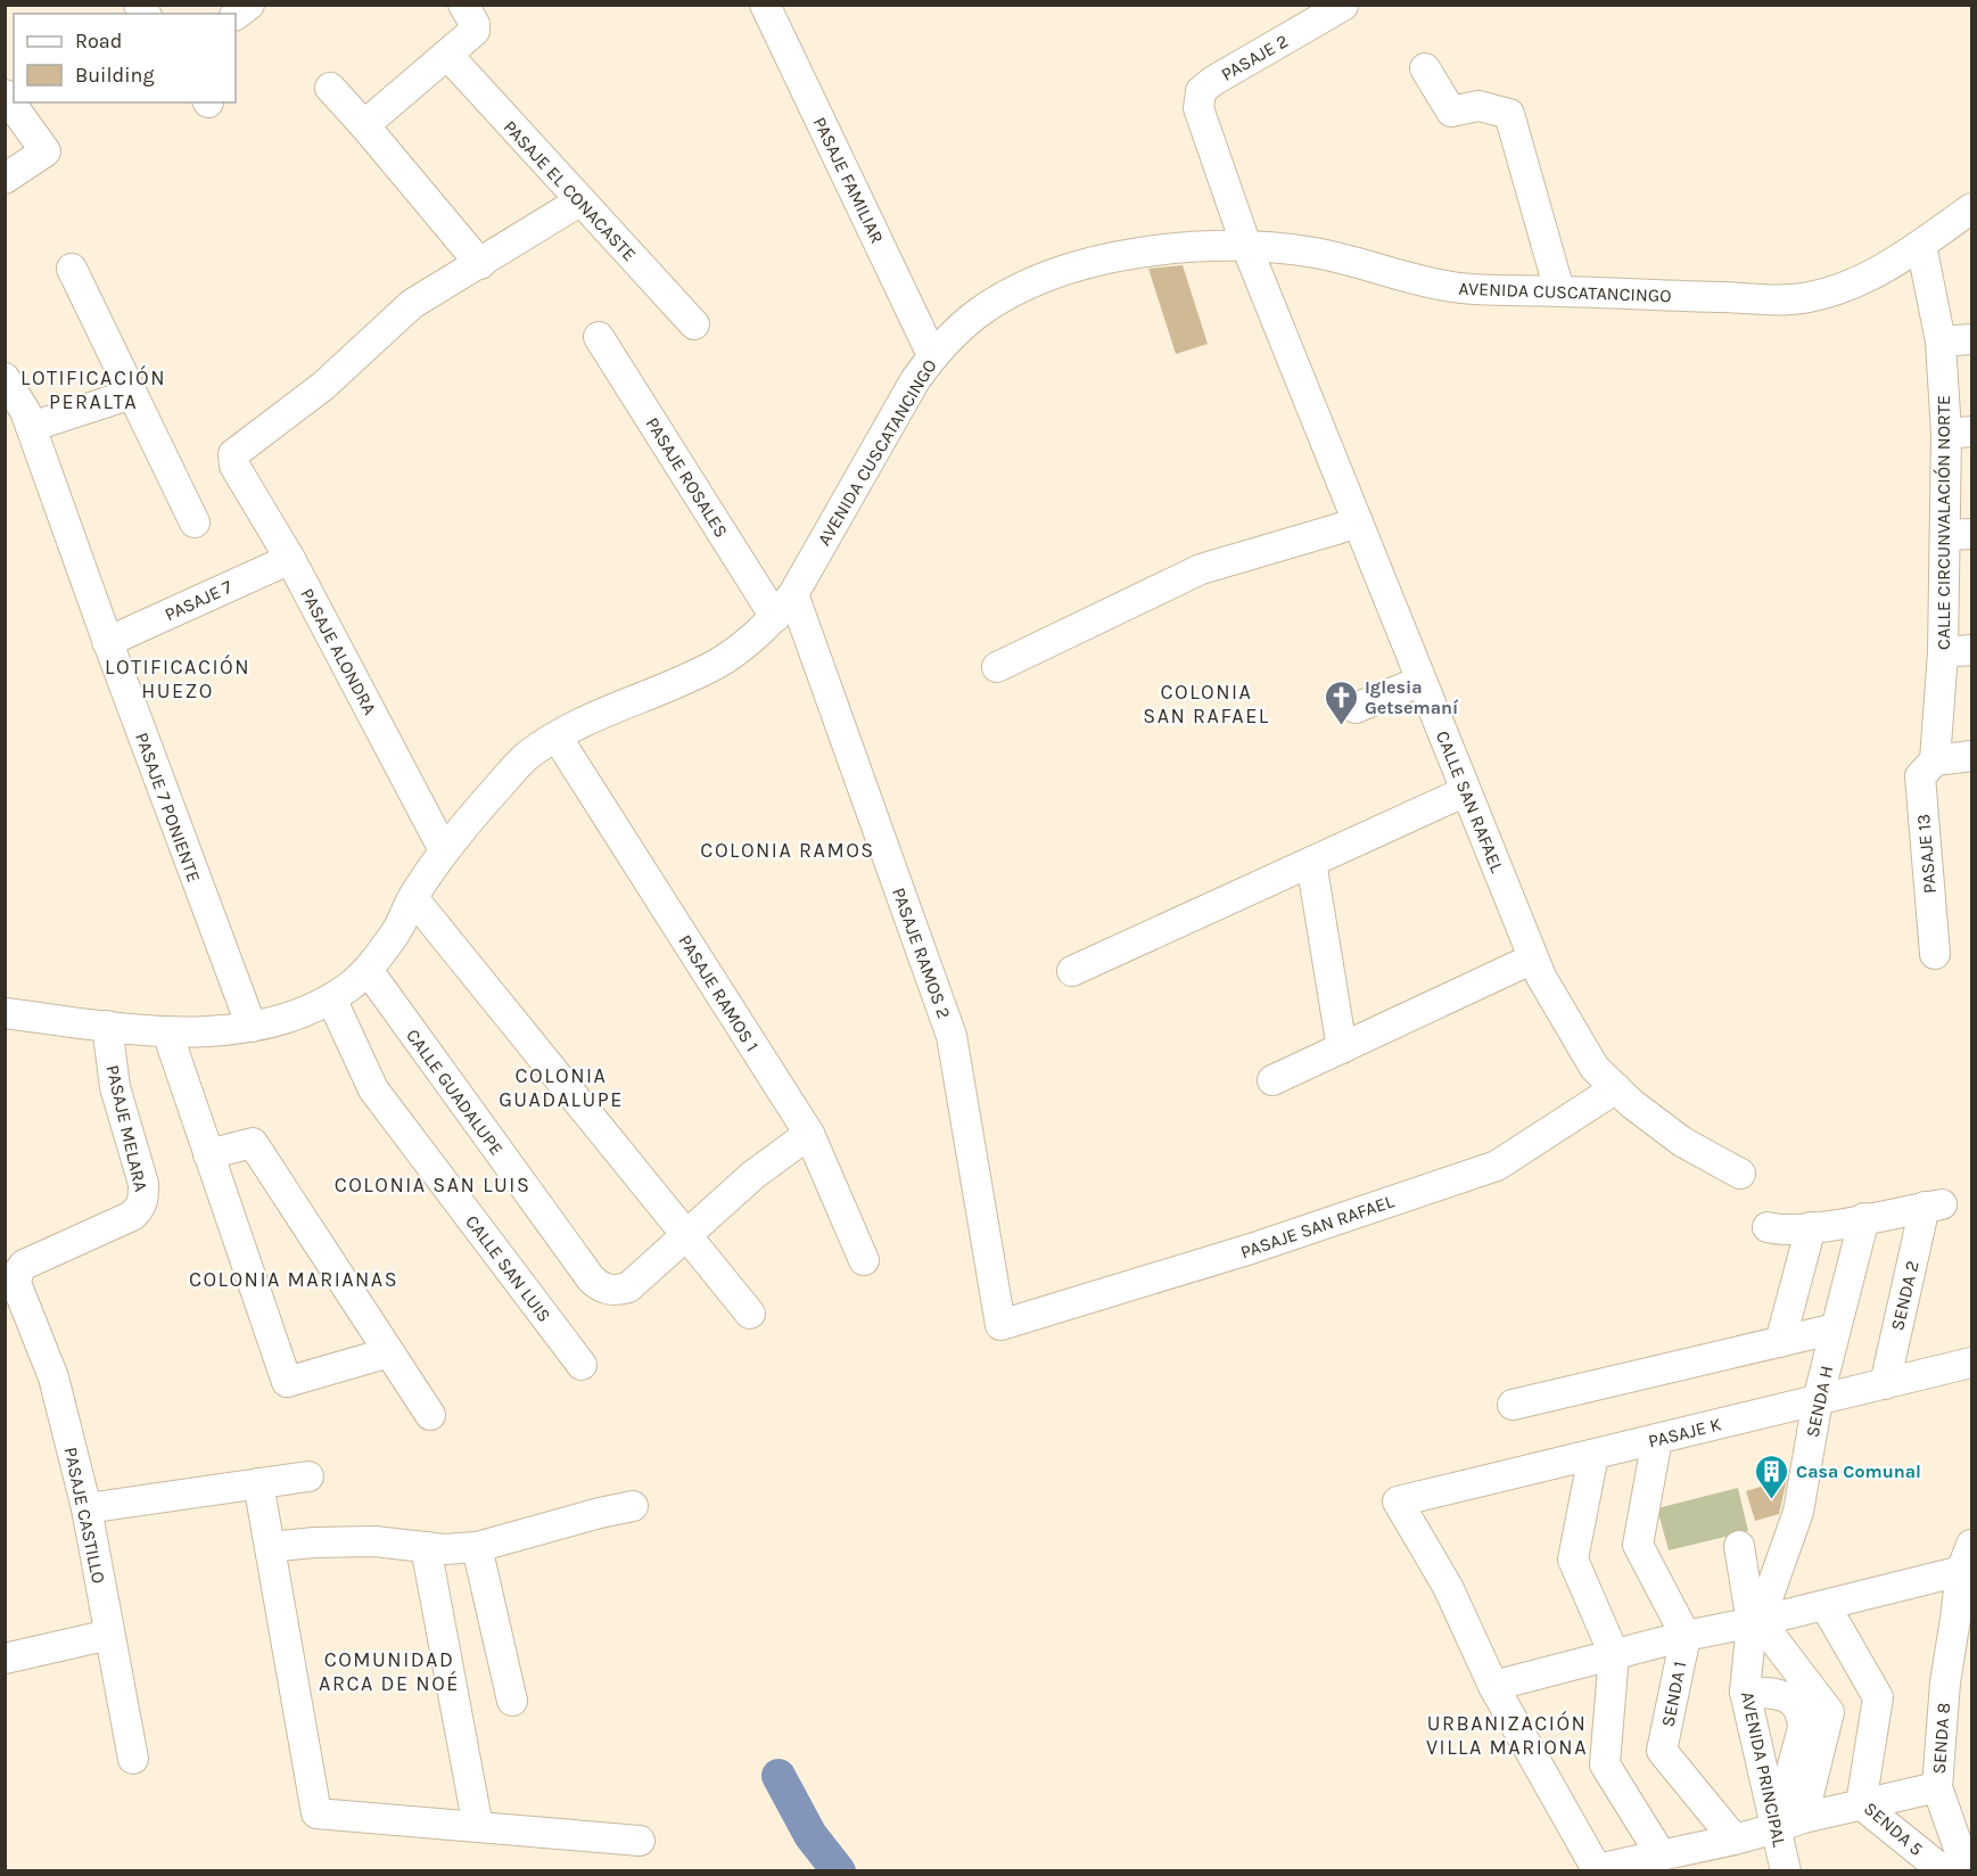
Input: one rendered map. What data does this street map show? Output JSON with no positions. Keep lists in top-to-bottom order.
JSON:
{
  "streets": {
    "street": [
      "PASAJE 2",
      "PASAJE FAMILIAR",
      "PASAJE EL CONACASTE",
      "AVENIDA CUSCATANCINGO",
      "PASAJE ROSALES",
      "CALLE CIRCUNVALACIÓN NORTE",
      "PASAJE 7",
      "PASAJE ALONDRA",
      "CALLE SAN RAFAEL",
      "PASAJE 7 PONIENTE",
      "PASAJE 13",
      "PASAJE RAMOS 2",
      "PASAJE RAMOS 1",
      "CALLE GUADALUPE",
      "PASAJE MELARA",
      "PASAJE SAN RAFAEL",
      "CALLE SAN LUIS",
      "SENDA 2",
      "SENDA H",
      "PASAJE K",
      "PASAJE CASTILLO",
      "SENDA 1",
      "SENDA 8",
      "AVENIDA PRINCIPAL",
      "SENDA 5"
    ]
  },
  "crossings": [
    ["PASAJE 2", "AVENIDA CUSCATANCINGO"],
    ["PASAJE 2", "CALLE SAN RAFAEL"],
    ["PASAJE FAMILIAR", "AVENIDA CUSCATANCINGO"],
    ["AVENIDA CUSCATANCINGO", "PASAJE ROSALES"],
    ["AVENIDA CUSCATANCINGO", "CALLE CIRCUNVALACIÓN NORTE"],
    ["AVENIDA CUSCATANCINGO", "PASAJE ALONDRA"],
    ["AVENIDA CUSCATANCINGO", "CALLE SAN RAFAEL"],
    ["AVENIDA CUSCATANCINGO", "PASAJE 7 PONIENTE"],
    ["AVENIDA CUSCATANCINGO", "PASAJE RAMOS 2"],
    ["AVENIDA CUSCATANCINGO", "PASAJE RAMOS 1"],
    ["AVENIDA CUSCATANCINGO", "CALLE GUADALUPE"],
    ["AVENIDA CUSCATANCINGO", "PASAJE MELARA"],
    ["AVENIDA CUSCATANCINGO", "CALLE SAN LUIS"],
    ["CALLE CIRCUNVALACIÓN NORTE", "PASAJE 13"],
    ["PASAJE 7", "PASAJE ALONDRA"],
    ["PASAJE 7", "PASAJE 7 PONIENTE"],
    ["CALLE SAN RAFAEL", "PASAJE SAN RAFAEL"],
    ["PASAJE RAMOS 2", "PASAJE SAN RAFAEL"],
    ["PASAJE MELARA", "PASAJE CASTILLO"],
    ["SENDA 2", "SENDA H"],
    ["SENDA 2", "PASAJE K"],
    ["SENDA H", "PASAJE K"],
    ["SENDA H", "AVENIDA PRINCIPAL"]
  ],
  "districts": [
    "LOTIFICACIÓN PERALTA",
    "LOTIFICACIÓN HUEZO",
    "COLONIA SAN RAFAEL",
    "COLONIA RAMOS",
    "COLONIA GUADALUPE",
    "COLONIA SAN LUIS",
    "COLONIA MARIANAS",
    "COMUNIDAD ARCA DE NOÉ",
    "URBANIZACIÓN VILLA MARIONA"
  ],
  "places": {
    "church": ["Iglesia Getsemaní"],
    "building": ["Casa Comunal"]
  },
  "legend": ["Road", "Building"]
}
